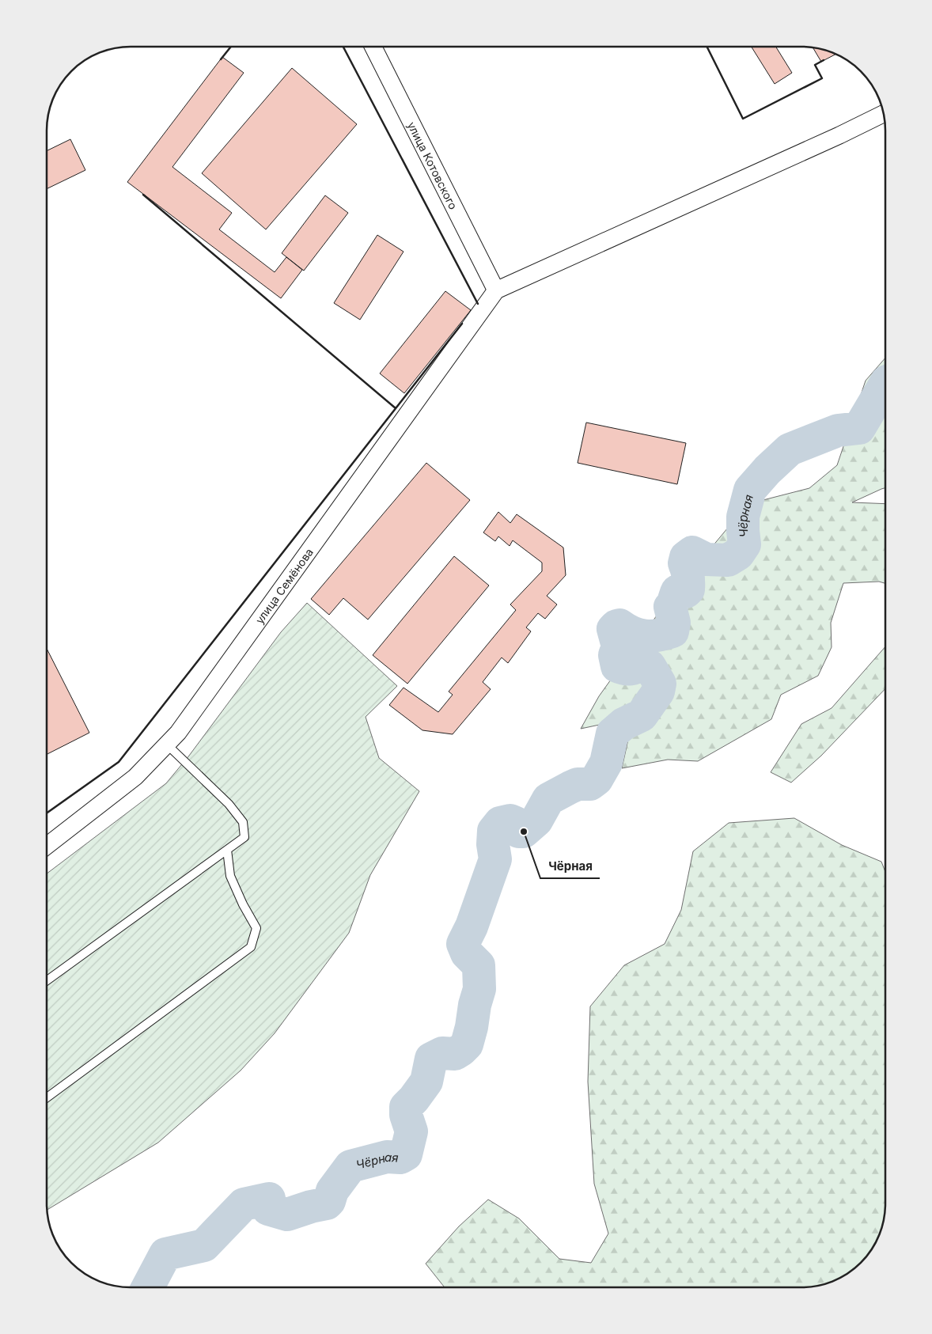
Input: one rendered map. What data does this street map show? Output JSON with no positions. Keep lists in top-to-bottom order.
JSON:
{
  "streets": {
    "street": ["улица Котовского", "улица Семёнова"]
  },
  "crossings": [
    ["улица Котовского", "улица Семёнова"]
  ],
  "water": ["Чёрная"],
  "places": ["Чёрная"]
}
